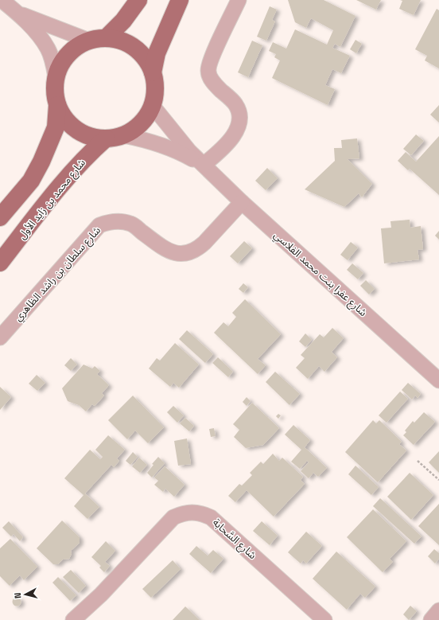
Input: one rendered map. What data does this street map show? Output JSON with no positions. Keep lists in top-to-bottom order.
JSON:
{
  "streets": {
    "main road": ["شارع محمد بن زايد الأول"],
    "street": ["شارع سلطان بن راشد الظاهري", "شارع عفرا بنت محمد الفلاسي", "شارع السَّحابة"]
  },
  "crossings": [
    ["شارع محمد بن زايد الأول", "شارع عفرا بنت محمد الفلاسي"],
    ["شارع سلطان بن راشد الظاهري", "شارع عفرا بنت محمد الفلاسي"]
  ],
  "north": "left"
}
